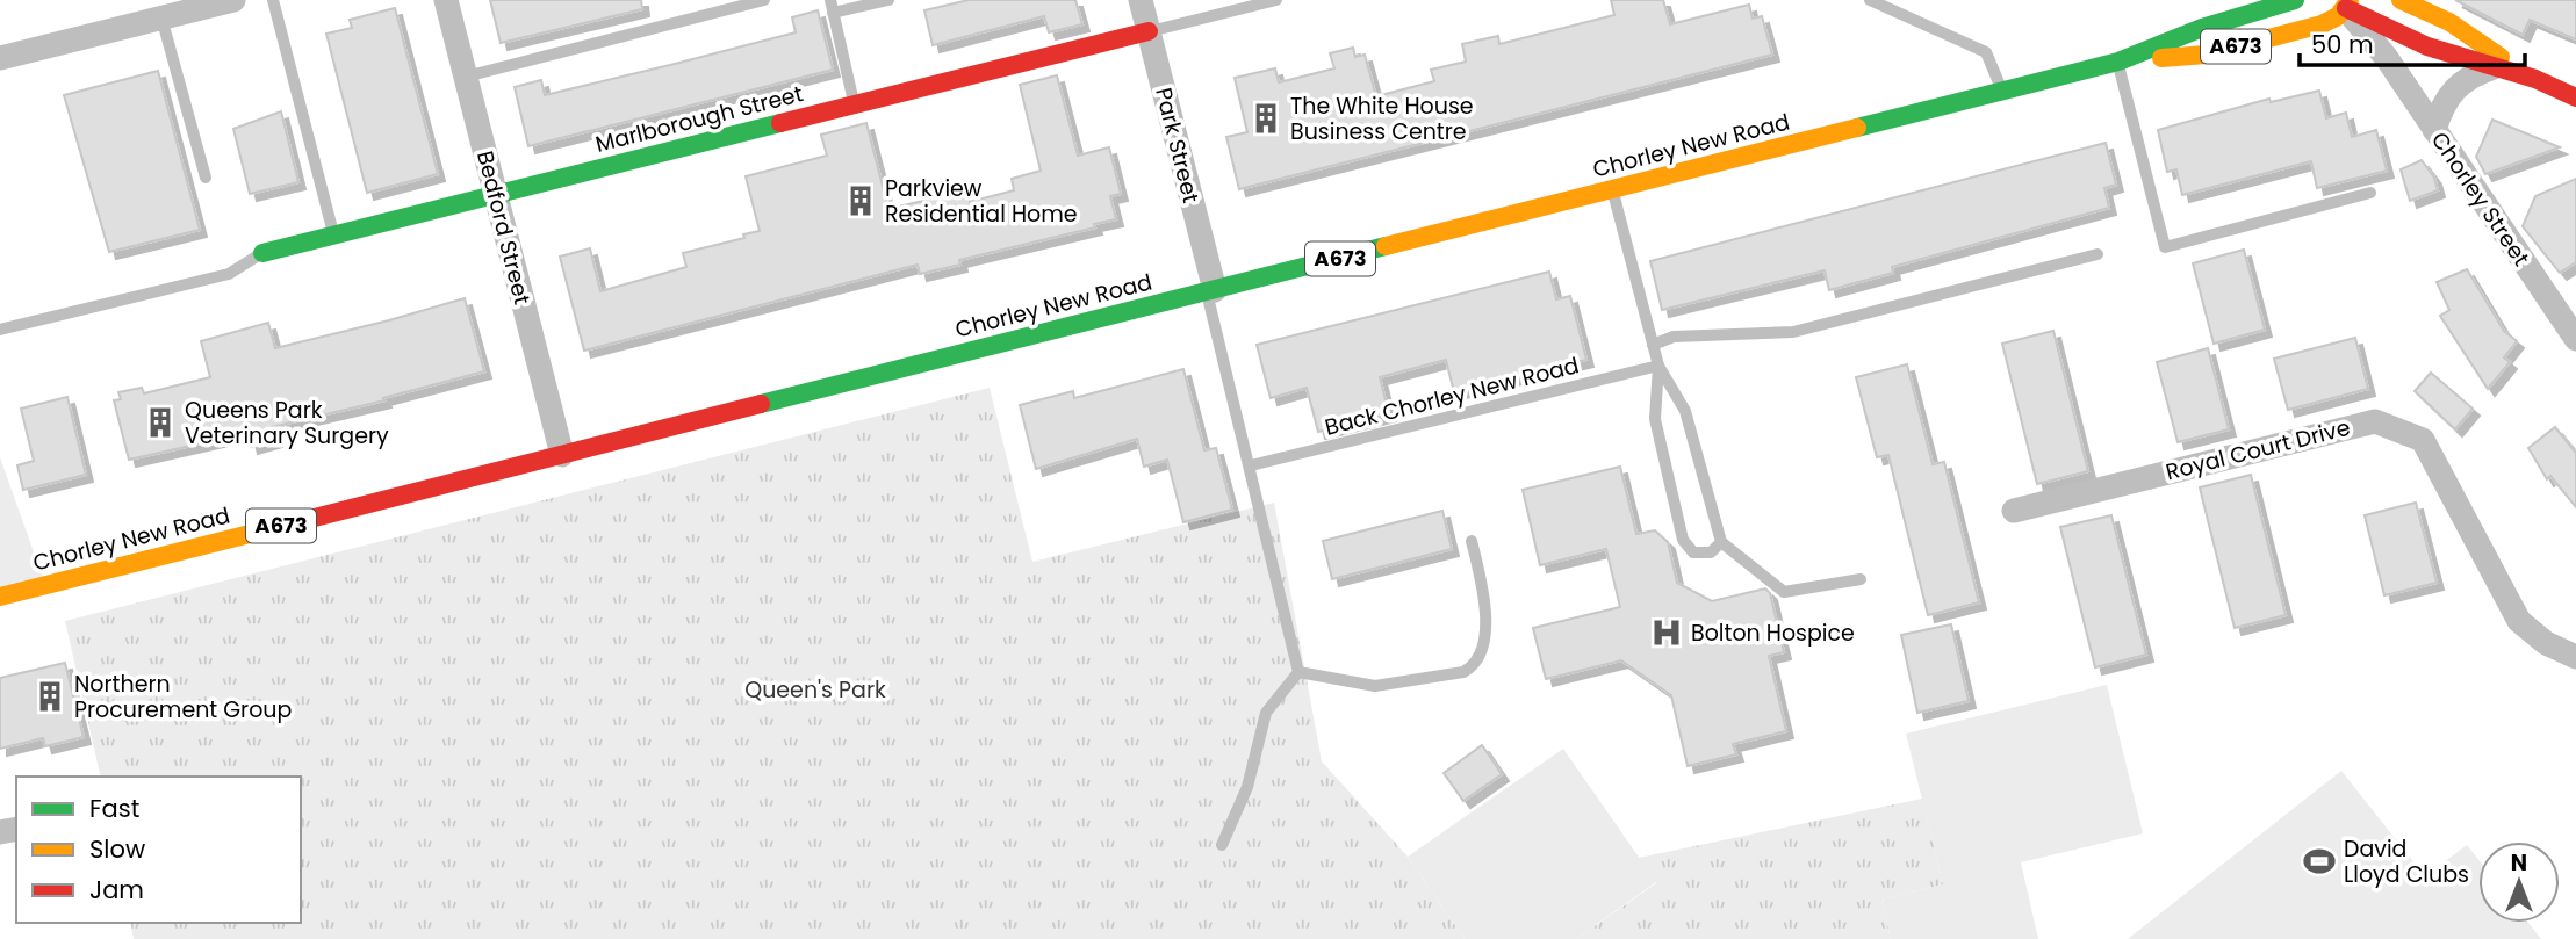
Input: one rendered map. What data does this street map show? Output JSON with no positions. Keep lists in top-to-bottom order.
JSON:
{
  "streets": {
    "main road": ["A673", "Marlborough Street", "Chorley New Road"],
    "street": [
      "Park Street",
      "Chorley Street",
      "Bedford Street",
      "Royal Court Drive"
    ],
    "lane": ["Back Chorley New Road"]
  },
  "crossings": [
    ["Marlborough Street", "Park Street"],
    ["Marlborough Street", "Bedford Street"],
    ["Park Street", "Chorley New Road"],
    ["Chorley New Road", "Chorley Street"],
    ["Chorley New Road", "Bedford Street"]
  ],
  "parks": ["Queen's Park"],
  "places": {
    "building": [
      "The White House Business Centre",
      "Parkview Residential Home",
      "Queens Park Veterinary Surgery",
      "Northern Procurement Group"
    ],
    "hospital": ["Bolton Hospice"],
    "sports": ["David Lloyd Clubs"]
  },
  "legend": ["Fast", "Slow", "Jam"],
  "scale_bar": "50 m",
  "north": "top"
}
